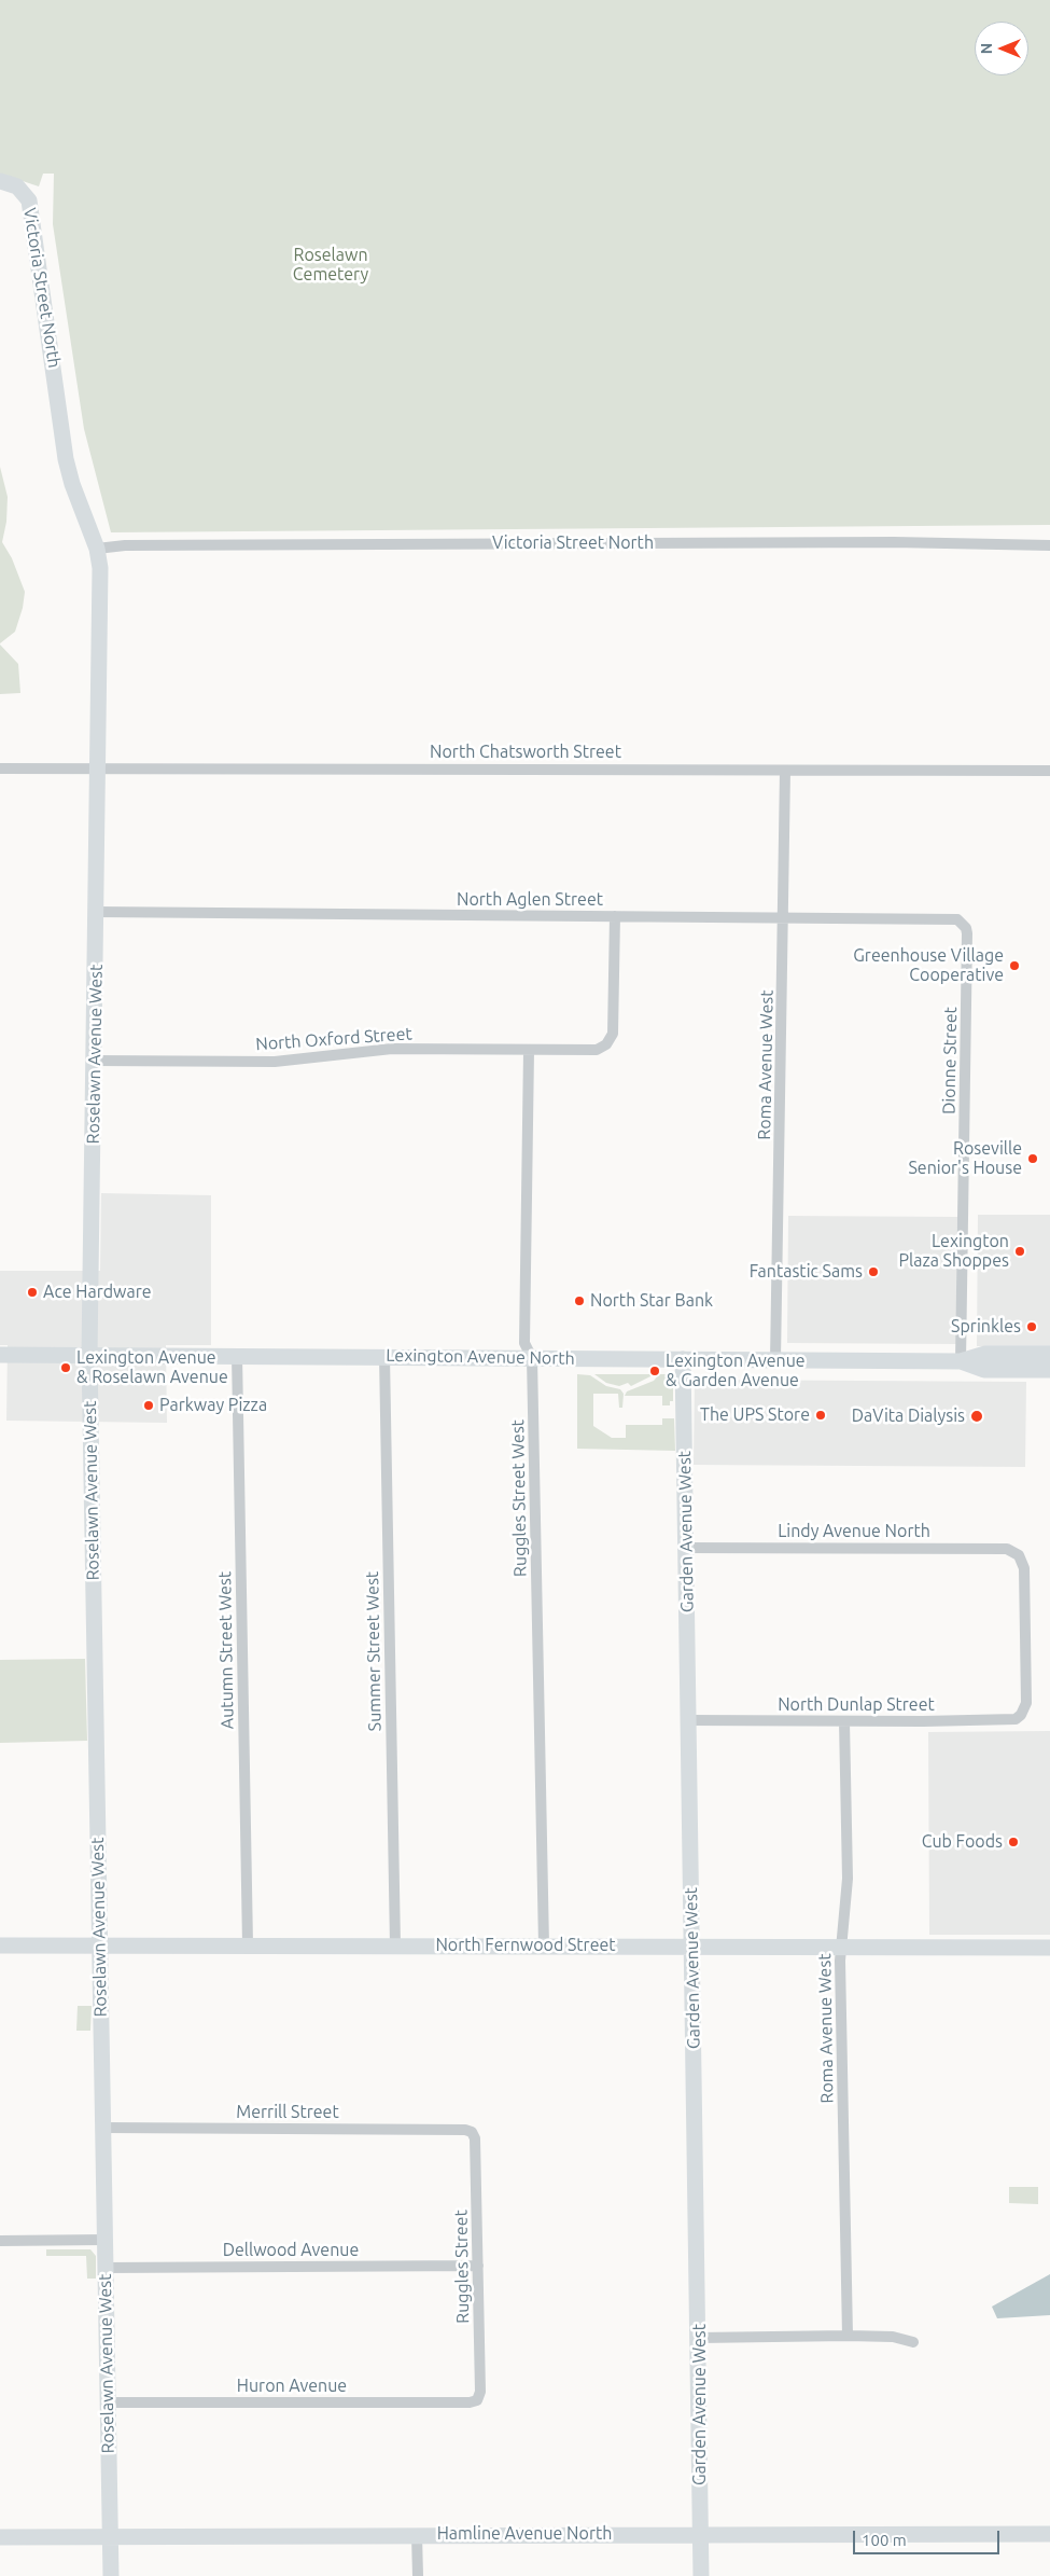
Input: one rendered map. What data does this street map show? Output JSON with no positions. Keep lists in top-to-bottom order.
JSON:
{
  "streets": {
    "street": [
      "Victoria Street North",
      "North Chatsworth Street",
      "North Aglen Street",
      "North Oxford Street",
      "Roselawn Avenue West",
      "Dionne Street",
      "Roma Avenue West",
      "Lexington Avenue North",
      "Ruggles Street West",
      "Garden Avenue West",
      "Lindy Avenue North",
      "Autumn Street West",
      "Summer Street West",
      "North Dunlap Street",
      "North Fernwood Street",
      "Merrill Street",
      "Dellwood Avenue",
      "Ruggles Street",
      "Huron Avenue",
      "Hamline Avenue North"
    ]
  },
  "crossings": [
    ["Victoria Street North", "Roselawn Avenue West"],
    ["North Chatsworth Street", "Roselawn Avenue West"],
    ["North Chatsworth Street", "Roma Avenue West"],
    ["North Aglen Street", "North Oxford Street"],
    ["North Aglen Street", "Roselawn Avenue West"],
    ["North Aglen Street", "Dionne Street"],
    ["North Aglen Street", "Roma Avenue West"],
    ["North Oxford Street", "Roselawn Avenue West"],
    ["North Oxford Street", "Ruggles Street West"],
    ["Roselawn Avenue West", "Lexington Avenue North"],
    ["Roselawn Avenue West", "North Fernwood Street"],
    ["Roselawn Avenue West", "Merrill Street"],
    ["Roselawn Avenue West", "Dellwood Avenue"],
    ["Roselawn Avenue West", "Huron Avenue"],
    ["Roselawn Avenue West", "Hamline Avenue North"],
    ["Dionne Street", "Lexington Avenue North"],
    ["Roma Avenue West", "Lexington Avenue North"],
    ["Roma Avenue West", "North Dunlap Street"],
    ["Roma Avenue West", "North Fernwood Street"],
    ["Lexington Avenue North", "Ruggles Street West"],
    ["Lexington Avenue North", "Garden Avenue West"],
    ["Lexington Avenue North", "Autumn Street West"],
    ["Lexington Avenue North", "Summer Street West"],
    ["Ruggles Street West", "North Fernwood Street"],
    ["Garden Avenue West", "Lindy Avenue North"],
    ["Garden Avenue West", "North Dunlap Street"],
    ["Garden Avenue West", "North Fernwood Street"],
    ["Garden Avenue West", "Hamline Avenue North"],
    ["Lindy Avenue North", "North Dunlap Street"],
    ["Autumn Street West", "North Fernwood Street"],
    ["Summer Street West", "North Fernwood Street"],
    ["Merrill Street", "Ruggles Street"],
    ["Dellwood Avenue", "Ruggles Street"],
    ["Ruggles Street", "Huron Avenue"]
  ],
  "parks": ["Roselawn Cemetery"],
  "places": [
    "Greenhouse Village Cooperative",
    "Roseville Senior's House",
    "Lexington Plaza Shoppes",
    "Fantastic Sams",
    "Ace Hardware",
    "North Star Bank",
    "Sprinkles",
    "Lexington Avenue & Roselawn Avenue",
    "Lexington Avenue & Garden Avenue",
    "Parkway Pizza",
    "The UPS Store",
    "DaVita Dialysis",
    "Cub Foods"
  ],
  "scale_bar": "100 m",
  "north": "left"
}
